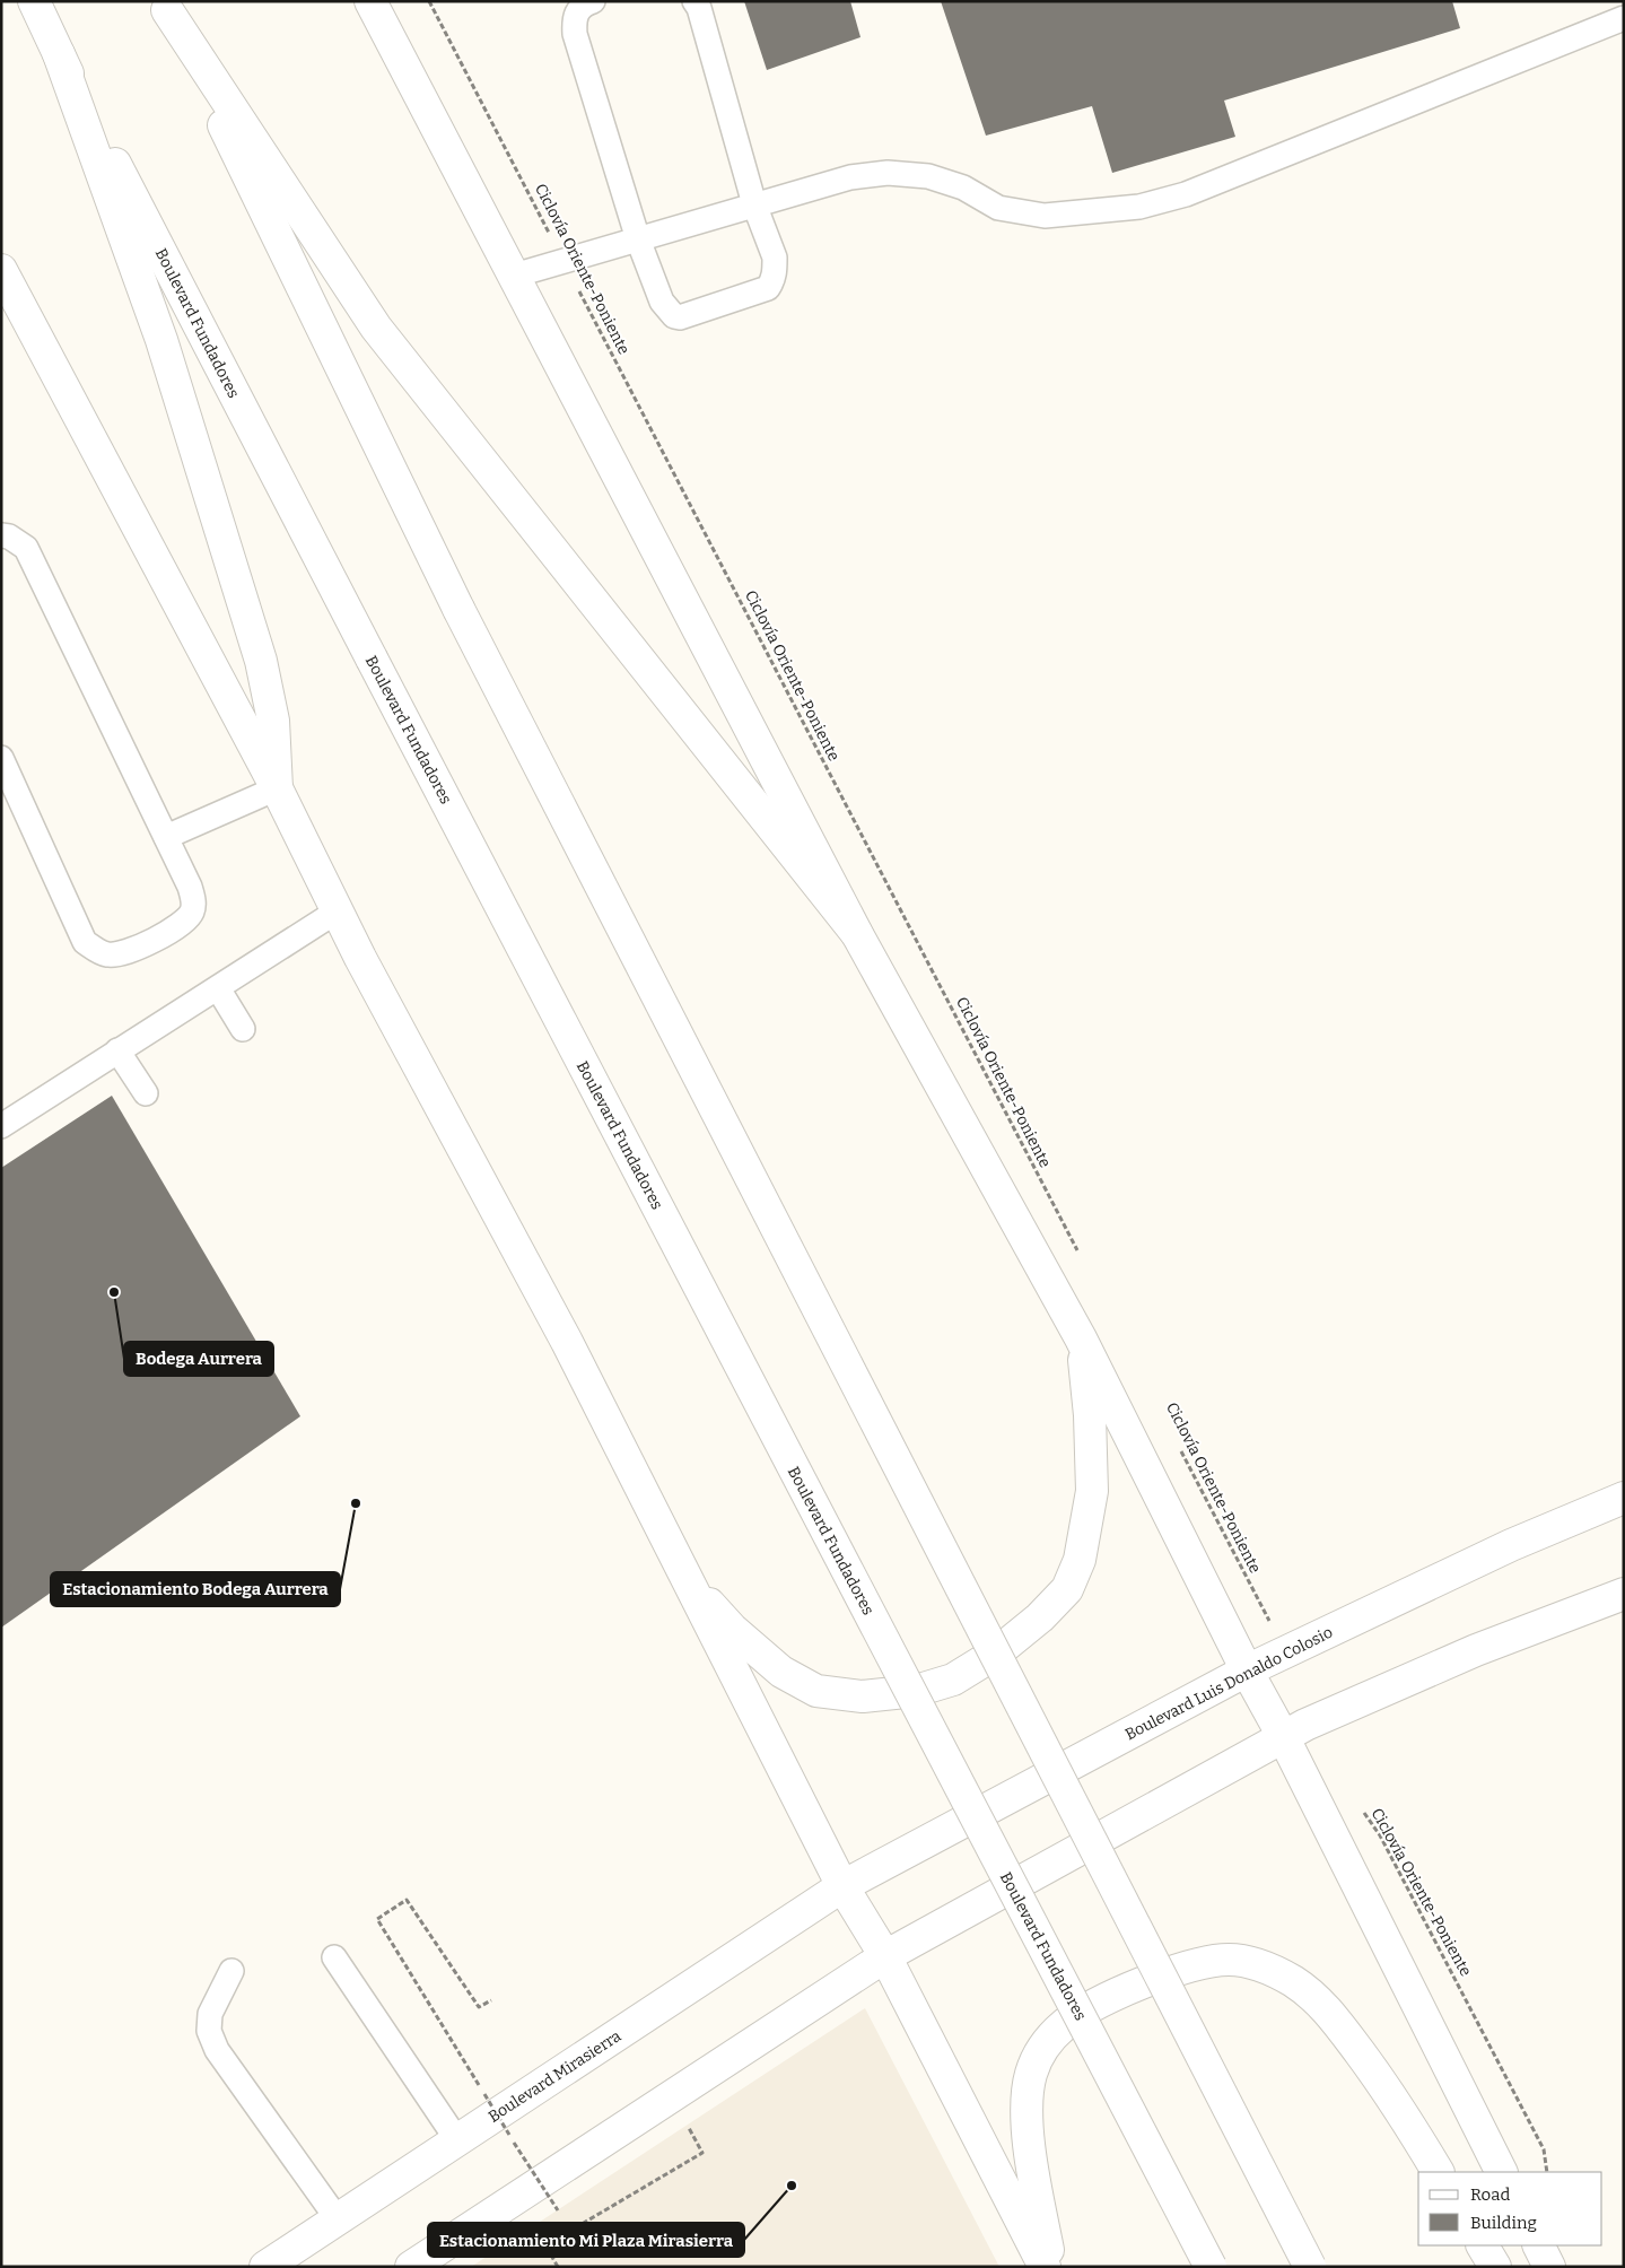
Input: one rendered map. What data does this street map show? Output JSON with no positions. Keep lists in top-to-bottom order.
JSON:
{
  "streets": {
    "main road": ["Boulevard Fundadores", "Boulevard Luis Donaldo Colosio", "Boulevard Mirasierra"],
    "path": ["Ciclovía Oriente-Poniente"]
  },
  "crossings": [
    ["Ciclovía Oriente-Poniente", "Boulevard Luis Donaldo Colosio"],
    ["Boulevard Luis Donaldo Colosio", "Boulevard Mirasierra"]
  ],
  "places": ["Bodega Aurrera", "Estacionamiento Bodega Aurrera", "Estacionamiento Mi Plaza Mirasierra"],
  "legend": ["Road", "Building"]
}
